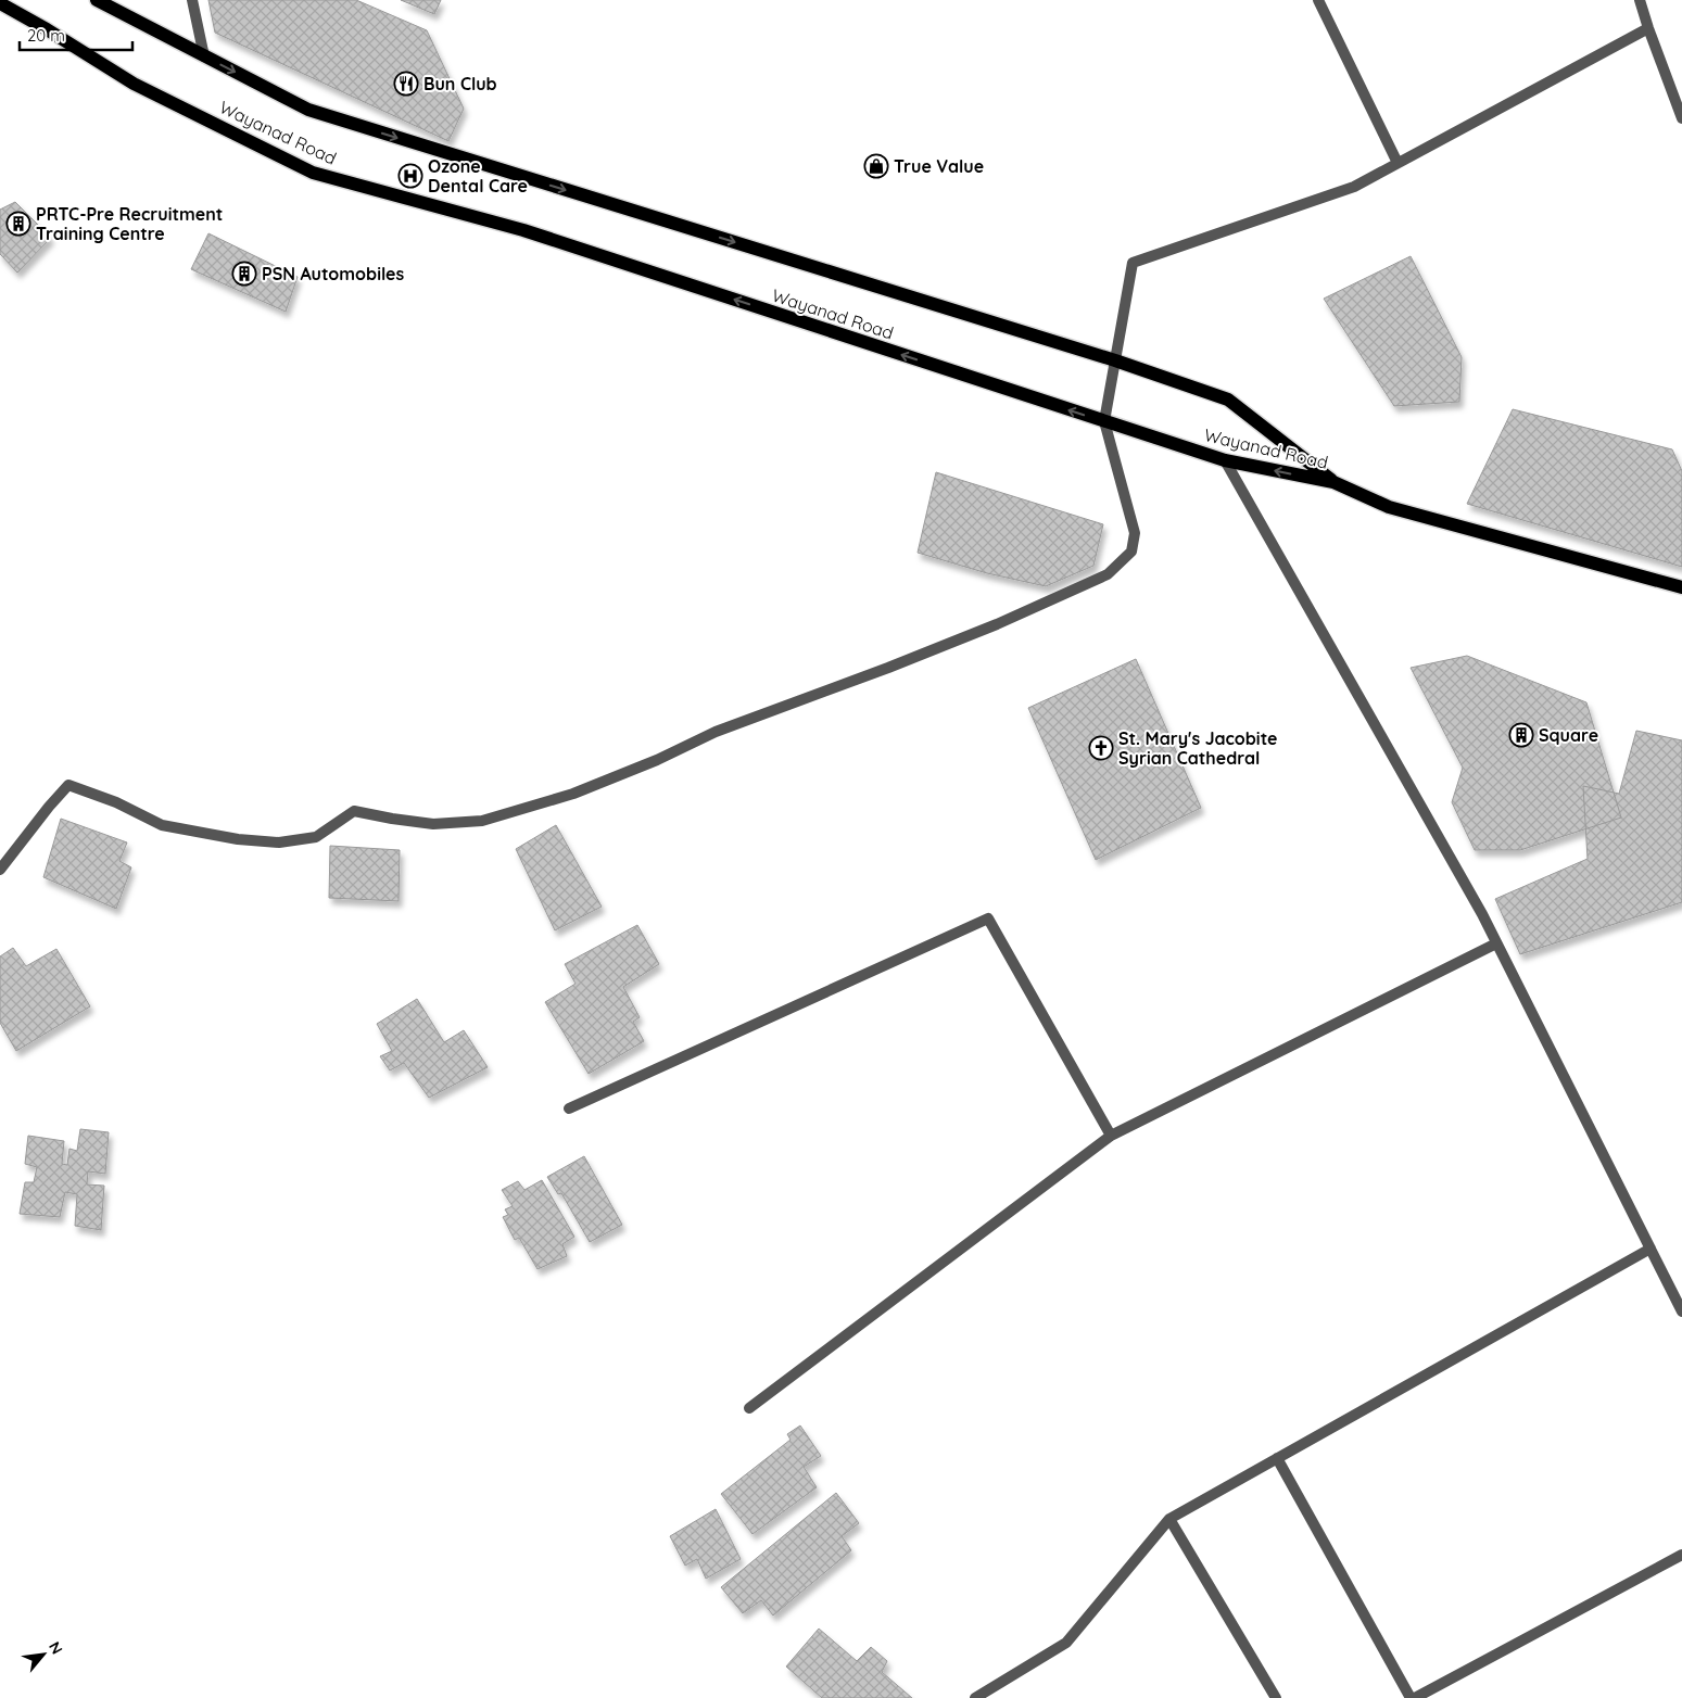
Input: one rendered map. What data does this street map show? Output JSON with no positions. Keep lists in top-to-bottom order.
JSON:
{
  "streets": {
    "main road": ["Wayanad Road"]
  },
  "places": {
    "restaurant": ["Bun Club"],
    "shop": ["True Value"],
    "hospital": ["Ozone Dental Care"],
    "building": ["PRTC-Pre Recruitment Training Centre", "PSN Automobiles", "Square"],
    "church": ["St. Mary's Jacobite Syrian Cathedral"]
  },
  "scale_bar": "20 m",
  "north": "top right"
}
